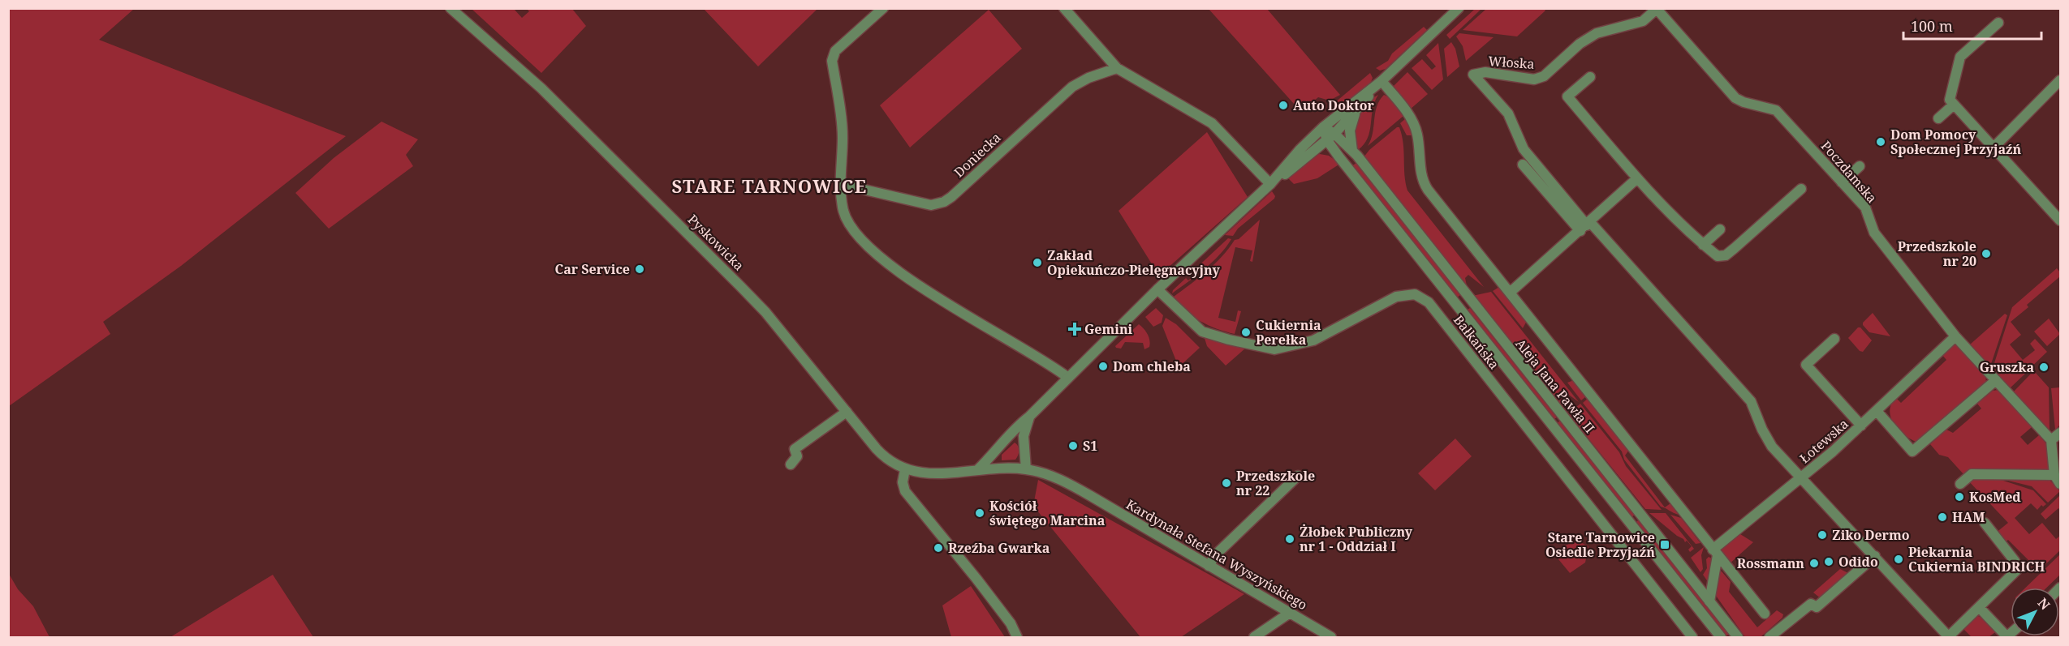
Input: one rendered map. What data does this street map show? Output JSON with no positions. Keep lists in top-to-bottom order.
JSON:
{
  "streets": {
    "street": [
      "Włoska",
      "Doniecka",
      "Poczdamska",
      "Pyskowicka",
      "Bałkańska",
      "Aleja Jana Pawła II",
      "Łotewska",
      "Kardynała Stefana Wyszyńskiego"
    ]
  },
  "crossings": [
    ["Włoska", "Poczdamska"],
    ["Włoska", "Łotewska"],
    ["Poczdamska", "Łotewska"],
    ["Pyskowicka", "Kardynała Stefana Wyszyńskiego"]
  ],
  "districts": ["STARE TARNOWICE"],
  "places": {
    "other": [
      "Auto Doktor",
      "Dom Pomocy Społecznej Przyjaźń",
      "Przedszkole nr 20",
      "Zakład Opiekuńczo-Pielęgnacyjny",
      "Car Service",
      "Cukiernia Perełka",
      "Dom chleba",
      "Gruszka",
      "S1",
      "Przedszkole nr 22",
      "KosMed",
      "Kościół świętego Marcina",
      "HAM",
      "Ziko Dermo",
      "Żłobek Publiczny nr 1 - Oddział I",
      "Rzeźba Gwarka",
      "Piekarnia Cukiernia BINDRICH",
      "Odido",
      "Rossmann"
    ],
    "health": ["Gemini"],
    "transit": ["Stare Tarnowice Osiedle Przyjaźń"]
  },
  "scale_bar": "100 m",
  "north": "top right"
}
